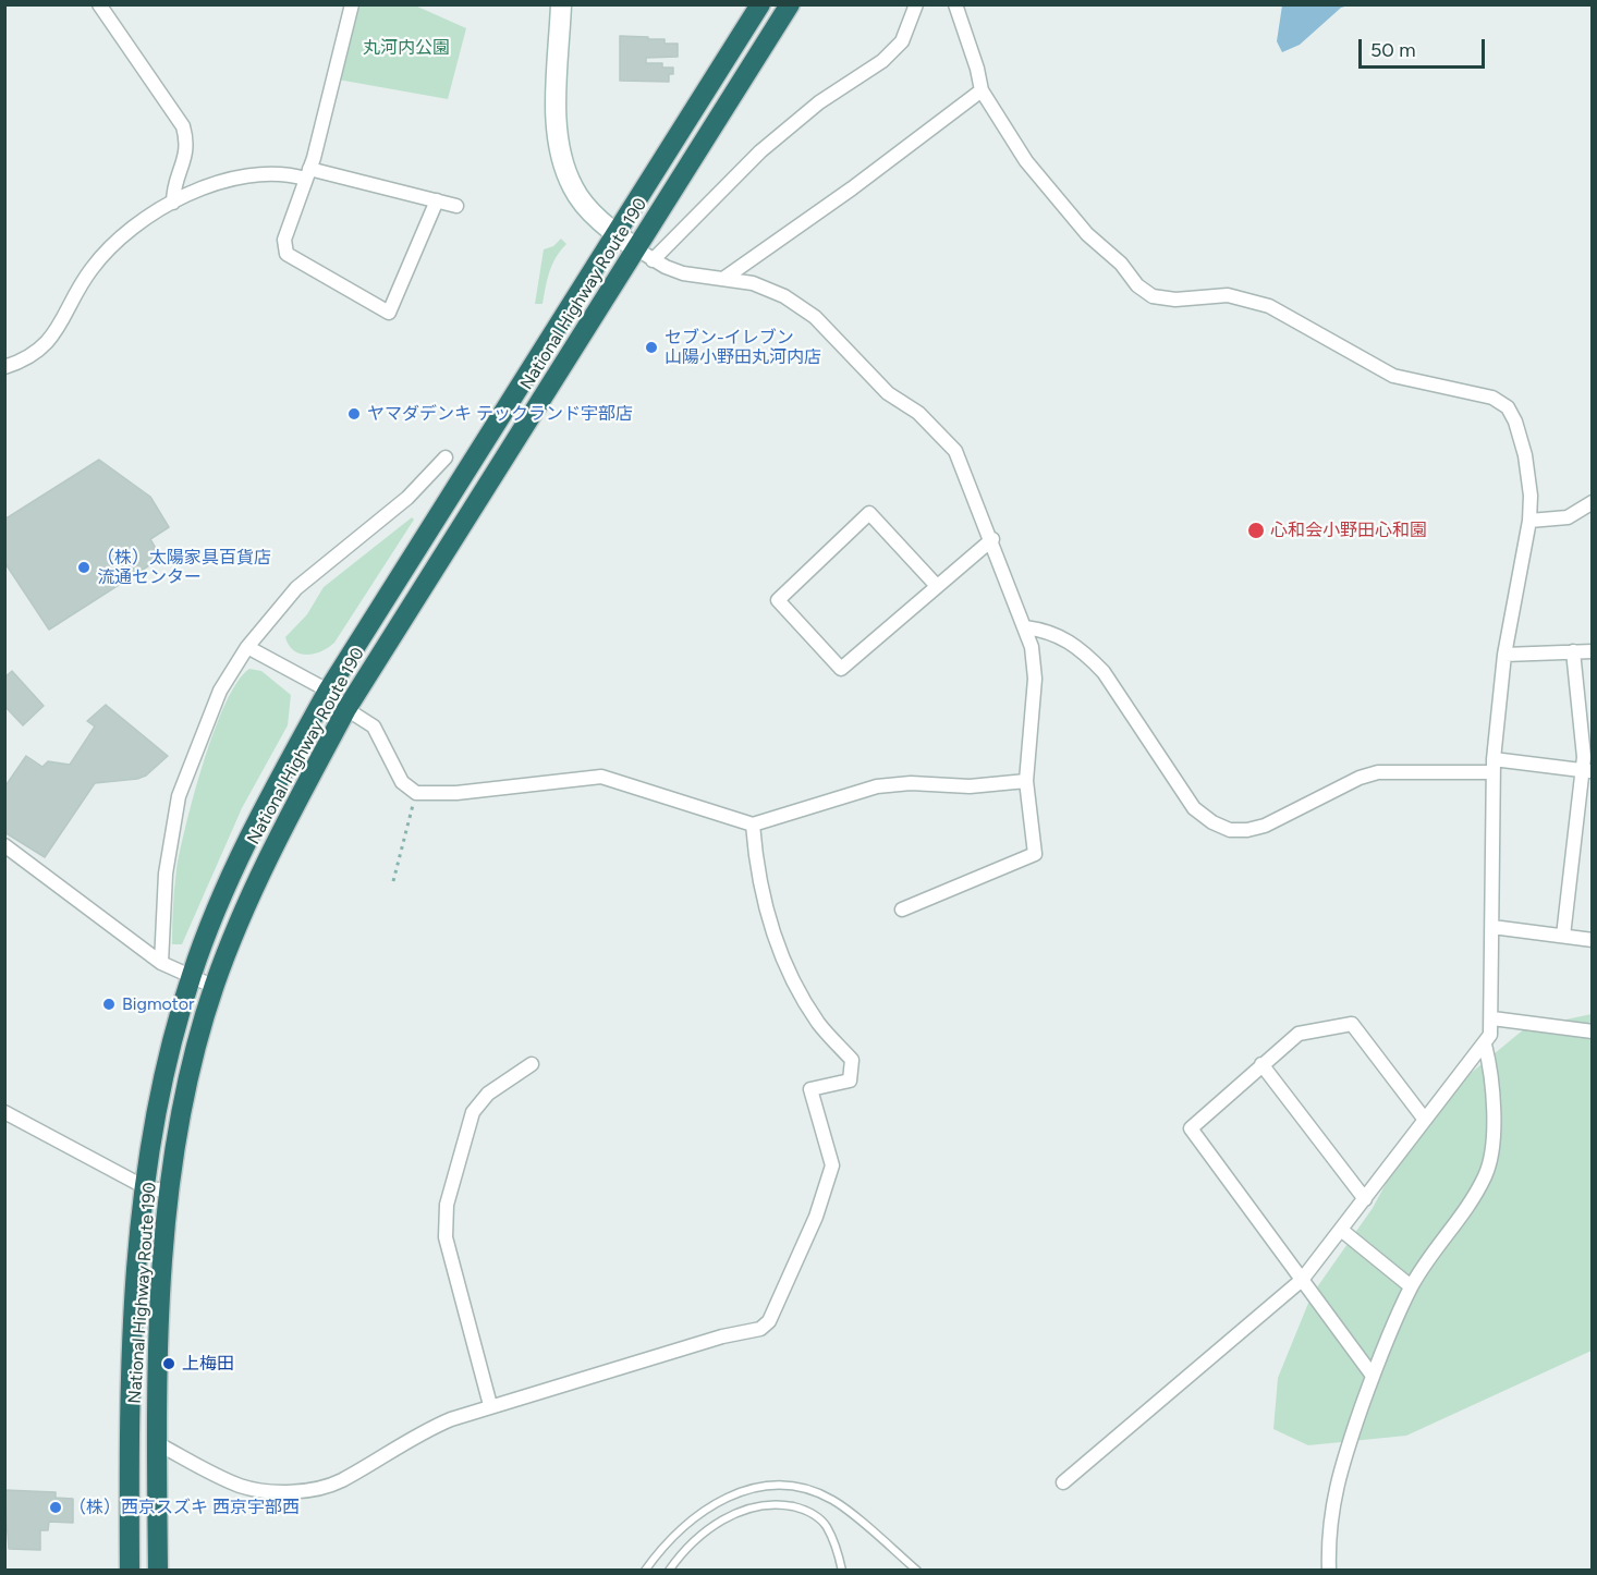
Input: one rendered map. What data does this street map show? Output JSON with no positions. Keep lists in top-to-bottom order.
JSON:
{
  "streets": {
    "highway": ["National Highway Route 190"]
  },
  "parks": ["丸河内公園"],
  "places": [
    "セブン-イレブン 山陽小野田丸河内店",
    "ヤマダデンキ テックランド宇部店",
    "心和会小野田心和園",
    "（株）太陽家具百貨店 流通センター",
    "Bigmotor",
    "上梅田",
    "（株）西京スズキ 西京宇部西"
  ],
  "scale_bar": "50 m"
}
